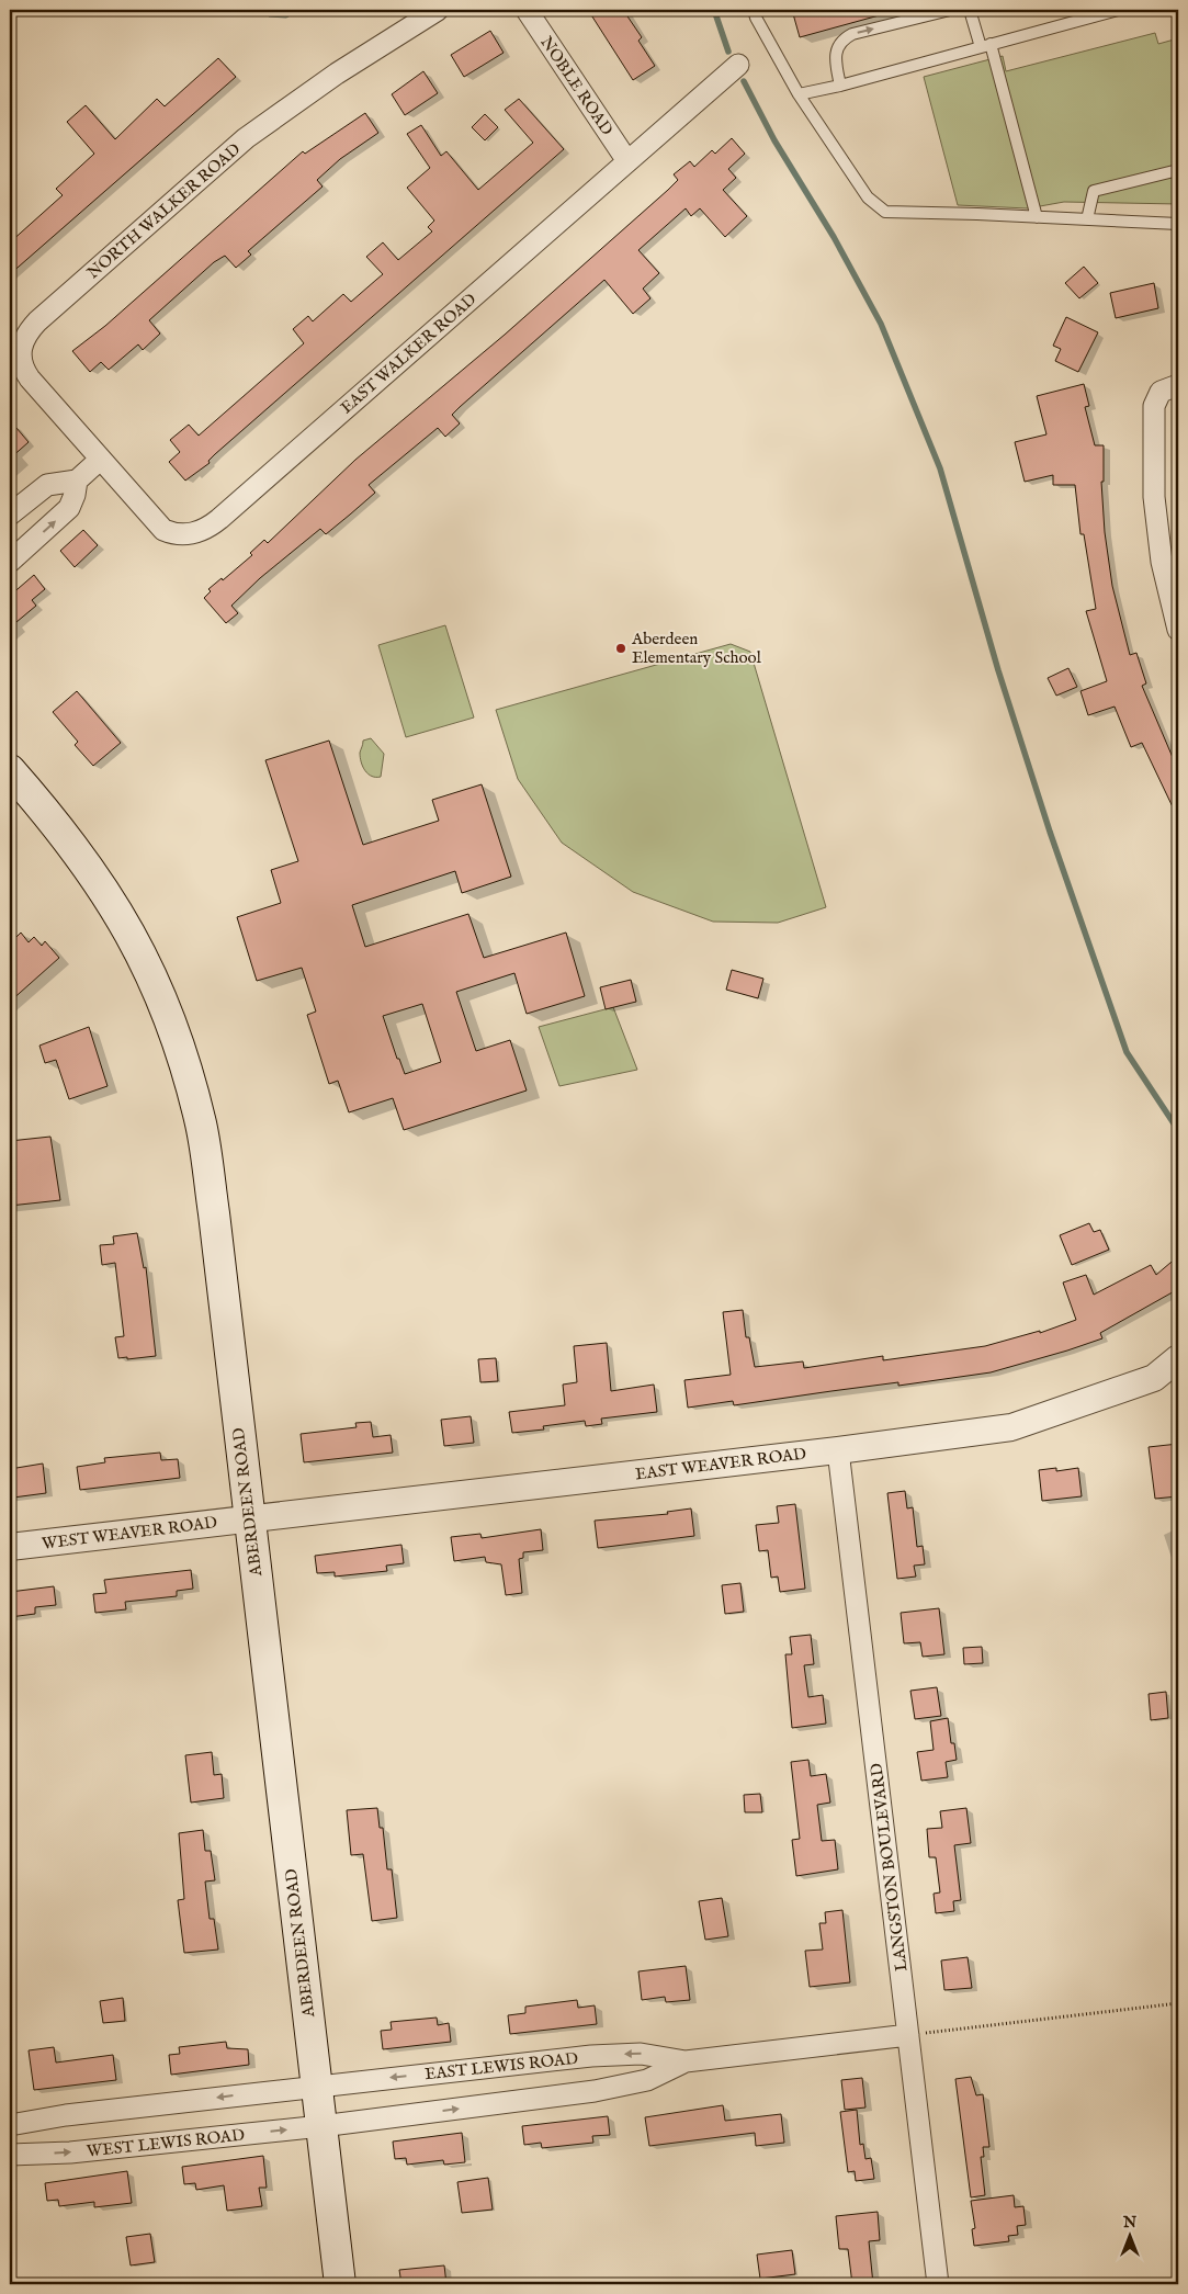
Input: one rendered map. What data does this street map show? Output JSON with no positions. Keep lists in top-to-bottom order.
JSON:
{
  "streets": {
    "main road": ["ABERDEEN ROAD"],
    "street": [
      "NOBLE ROAD",
      "NORTH WALKER ROAD",
      "EAST WALKER ROAD",
      "EAST WEAVER ROAD",
      "WEST WEAVER ROAD",
      "LANGSTON BOULEVARD",
      "EAST LEWIS ROAD",
      "WEST LEWIS ROAD"
    ]
  },
  "crossings": [
    ["NOBLE ROAD", "EAST WALKER ROAD"],
    ["NORTH WALKER ROAD", "EAST WALKER ROAD"],
    ["EAST WEAVER ROAD", "ABERDEEN ROAD"],
    ["EAST WEAVER ROAD", "WEST WEAVER ROAD"],
    ["EAST WEAVER ROAD", "LANGSTON BOULEVARD"],
    ["ABERDEEN ROAD", "WEST WEAVER ROAD"],
    ["ABERDEEN ROAD", "EAST LEWIS ROAD"],
    ["ABERDEEN ROAD", "WEST LEWIS ROAD"],
    ["LANGSTON BOULEVARD", "EAST LEWIS ROAD"],
    ["EAST LEWIS ROAD", "WEST LEWIS ROAD"]
  ],
  "places": ["Aberdeen Elementary School"],
  "north": "top"
}
